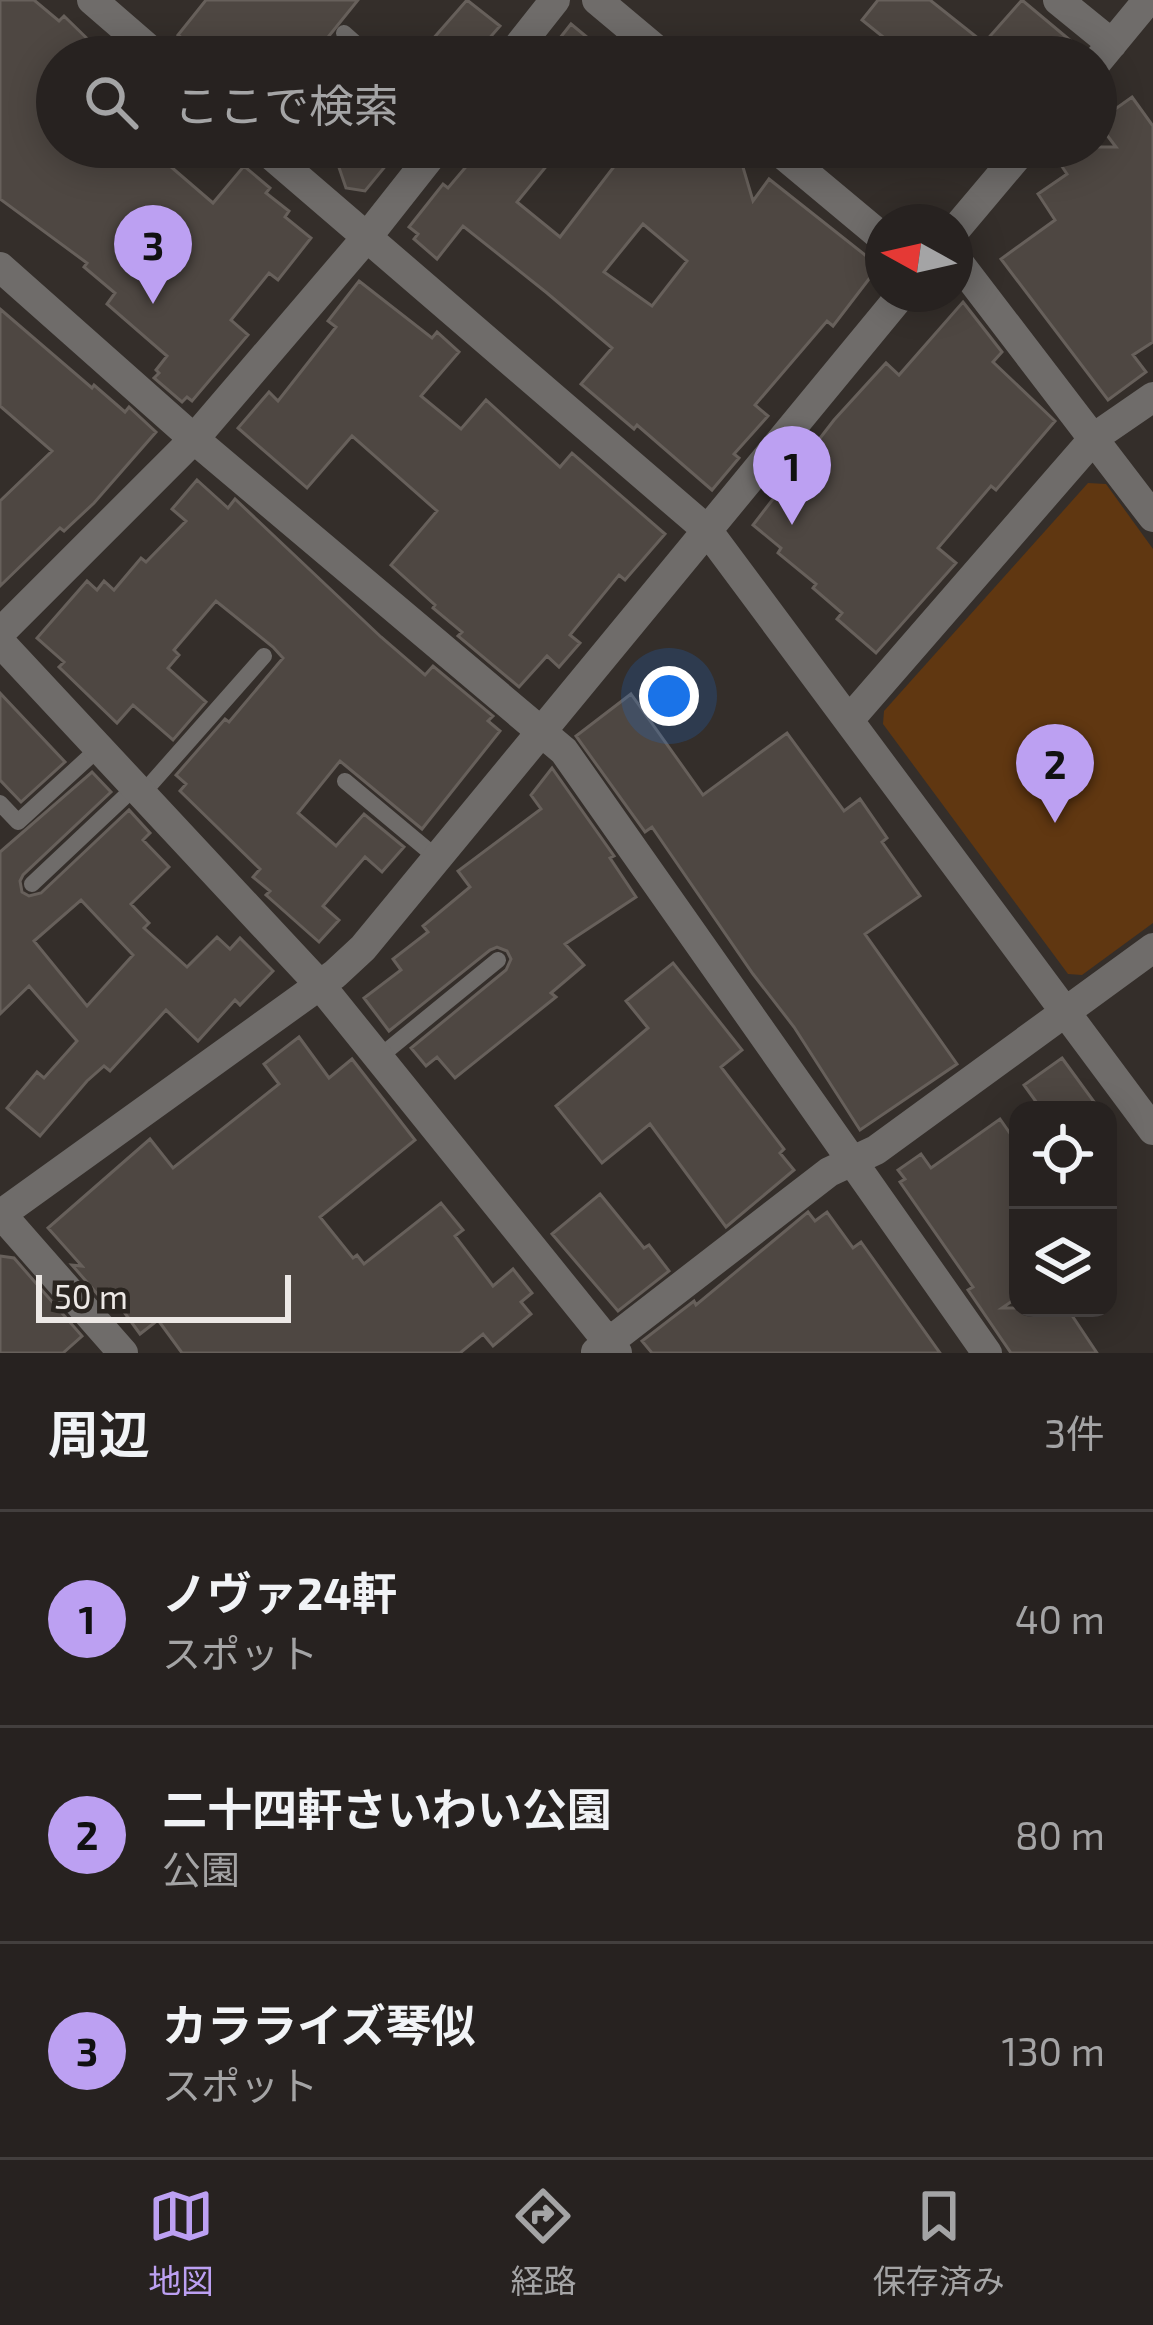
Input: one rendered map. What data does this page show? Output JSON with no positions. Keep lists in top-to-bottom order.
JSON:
{
  "scale_bar": "50 m",
  "north": "left",
  "page": {
    "search": "ここで検索",
    "pins": ["3", "1", "2"],
    "scale": "50 m",
    "heading": ["周辺", "3件"],
    "list": [
      {
        "mark": "1",
        "name": "ノヴァ24軒",
        "note": "スポット",
        "value": "40 m"
      },
      {
        "mark": "2",
        "name": "二十四軒さいわい公園",
        "note": "公園",
        "value": "80 m"
      },
      {
        "mark": "3",
        "name": "カラライズ琴似",
        "note": "スポット",
        "value": "130 m"
      }
    ],
    "nav": ["地図", "経路", "保存済み"]
  }
}
